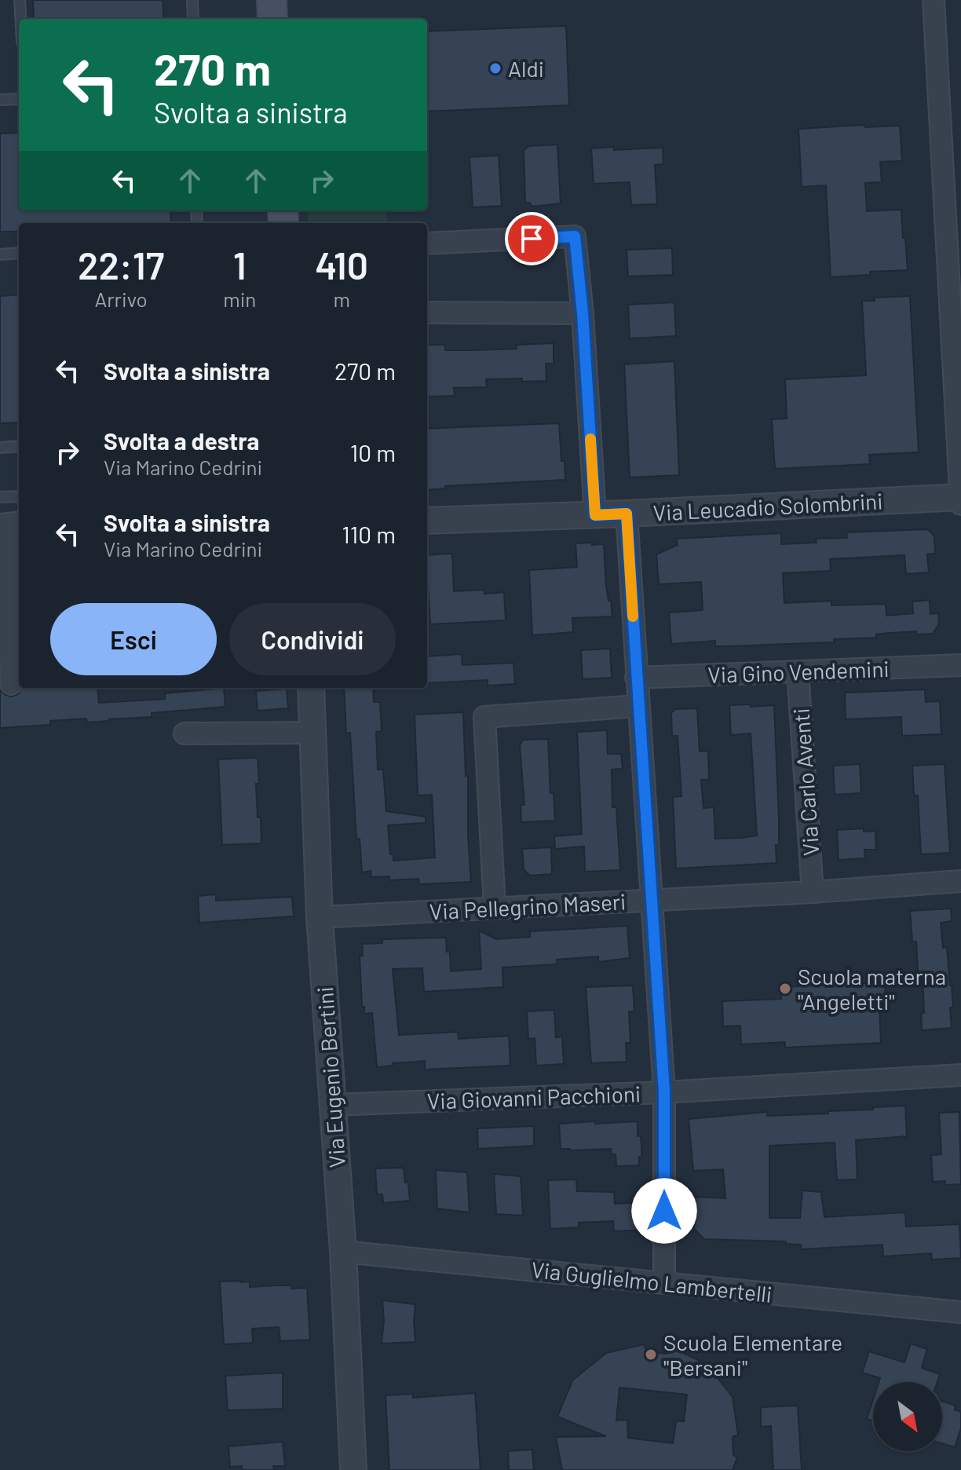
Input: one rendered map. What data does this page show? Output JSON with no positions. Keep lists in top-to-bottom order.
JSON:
{
  "streets": {
    "street": [
      "Via Leucadio Solombrini",
      "Via Gino Vendemini",
      "Via Carlo Aventi",
      "Via Pellegrino Maseri",
      "Via Eugenio Bertini",
      "Via Giovanni Pacchioni",
      "Via Guglielmo Lambertelli"
    ]
  },
  "crossings": [
    ["Via Gino Vendemini", "Via Carlo Aventi"],
    ["Via Carlo Aventi", "Via Pellegrino Maseri"],
    ["Via Pellegrino Maseri", "Via Eugenio Bertini"],
    ["Via Eugenio Bertini", "Via Giovanni Pacchioni"],
    ["Via Eugenio Bertini", "Via Guglielmo Lambertelli"]
  ],
  "places": ["Aldi", "Scuola materna \"Angeletti\"", "Scuola Elementare \"Bersani\""],
  "north": "bottom right",
  "page": {
    "turn": ["270 m", "Svolta a sinistra"],
    "eta": [
      "22:17",
      "Arrivo",
      "1",
      "min",
      "410",
      "m"
    ],
    "list": [
      {
        "name": "Svolta a sinistra",
        "value": "270 m"
      },
      {
        "name": "Svolta a destra",
        "note": "Via Marino Cedrini",
        "value": "10 m"
      },
      {
        "name": "Svolta a sinistra",
        "note": "Via Marino Cedrini",
        "value": "110 m"
      }
    ],
    "buttons": ["Esci", "Condividi"]
  }
}
